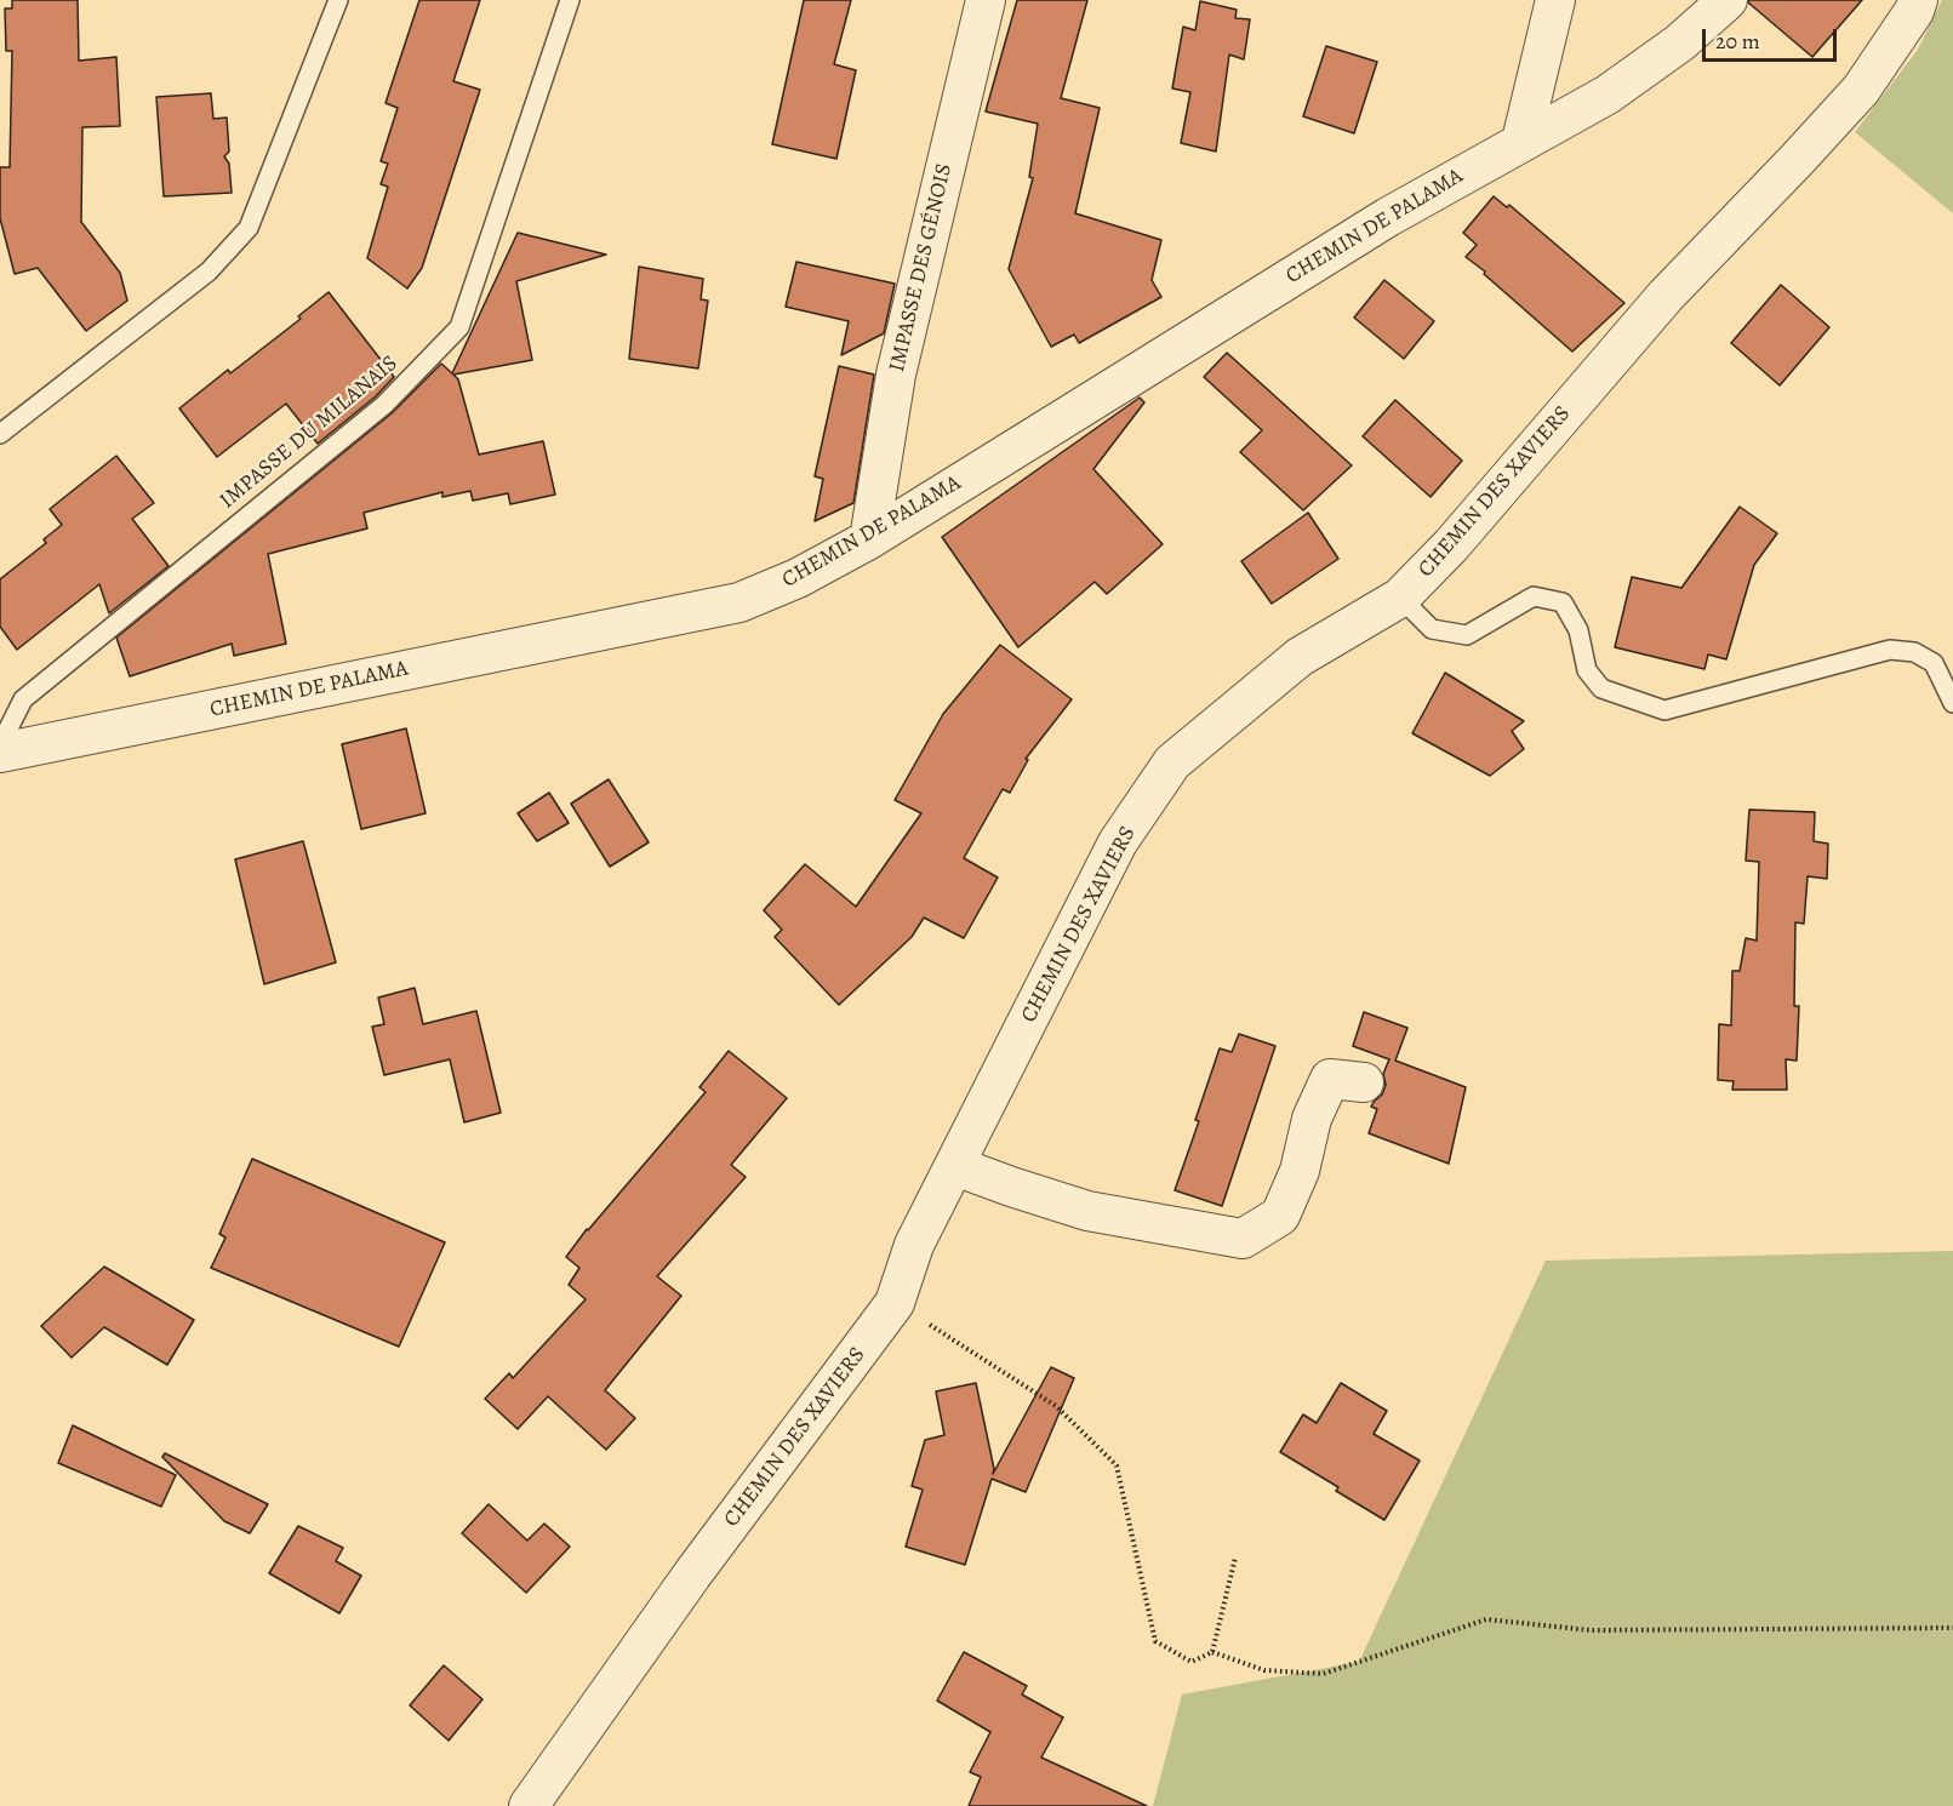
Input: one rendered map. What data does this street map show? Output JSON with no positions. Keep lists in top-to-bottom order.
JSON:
{
  "streets": {
    "street": ["CHEMIN DE PALAMA", "IMPASSE DES GÉNOIS", "CHEMIN DES XAVIERS"],
    "lane": ["IMPASSE DU MILANAIS"]
  },
  "crossings": [
    ["CHEMIN DE PALAMA", "IMPASSE DES GÉNOIS"]
  ],
  "scale_bar": "20 m"
}
